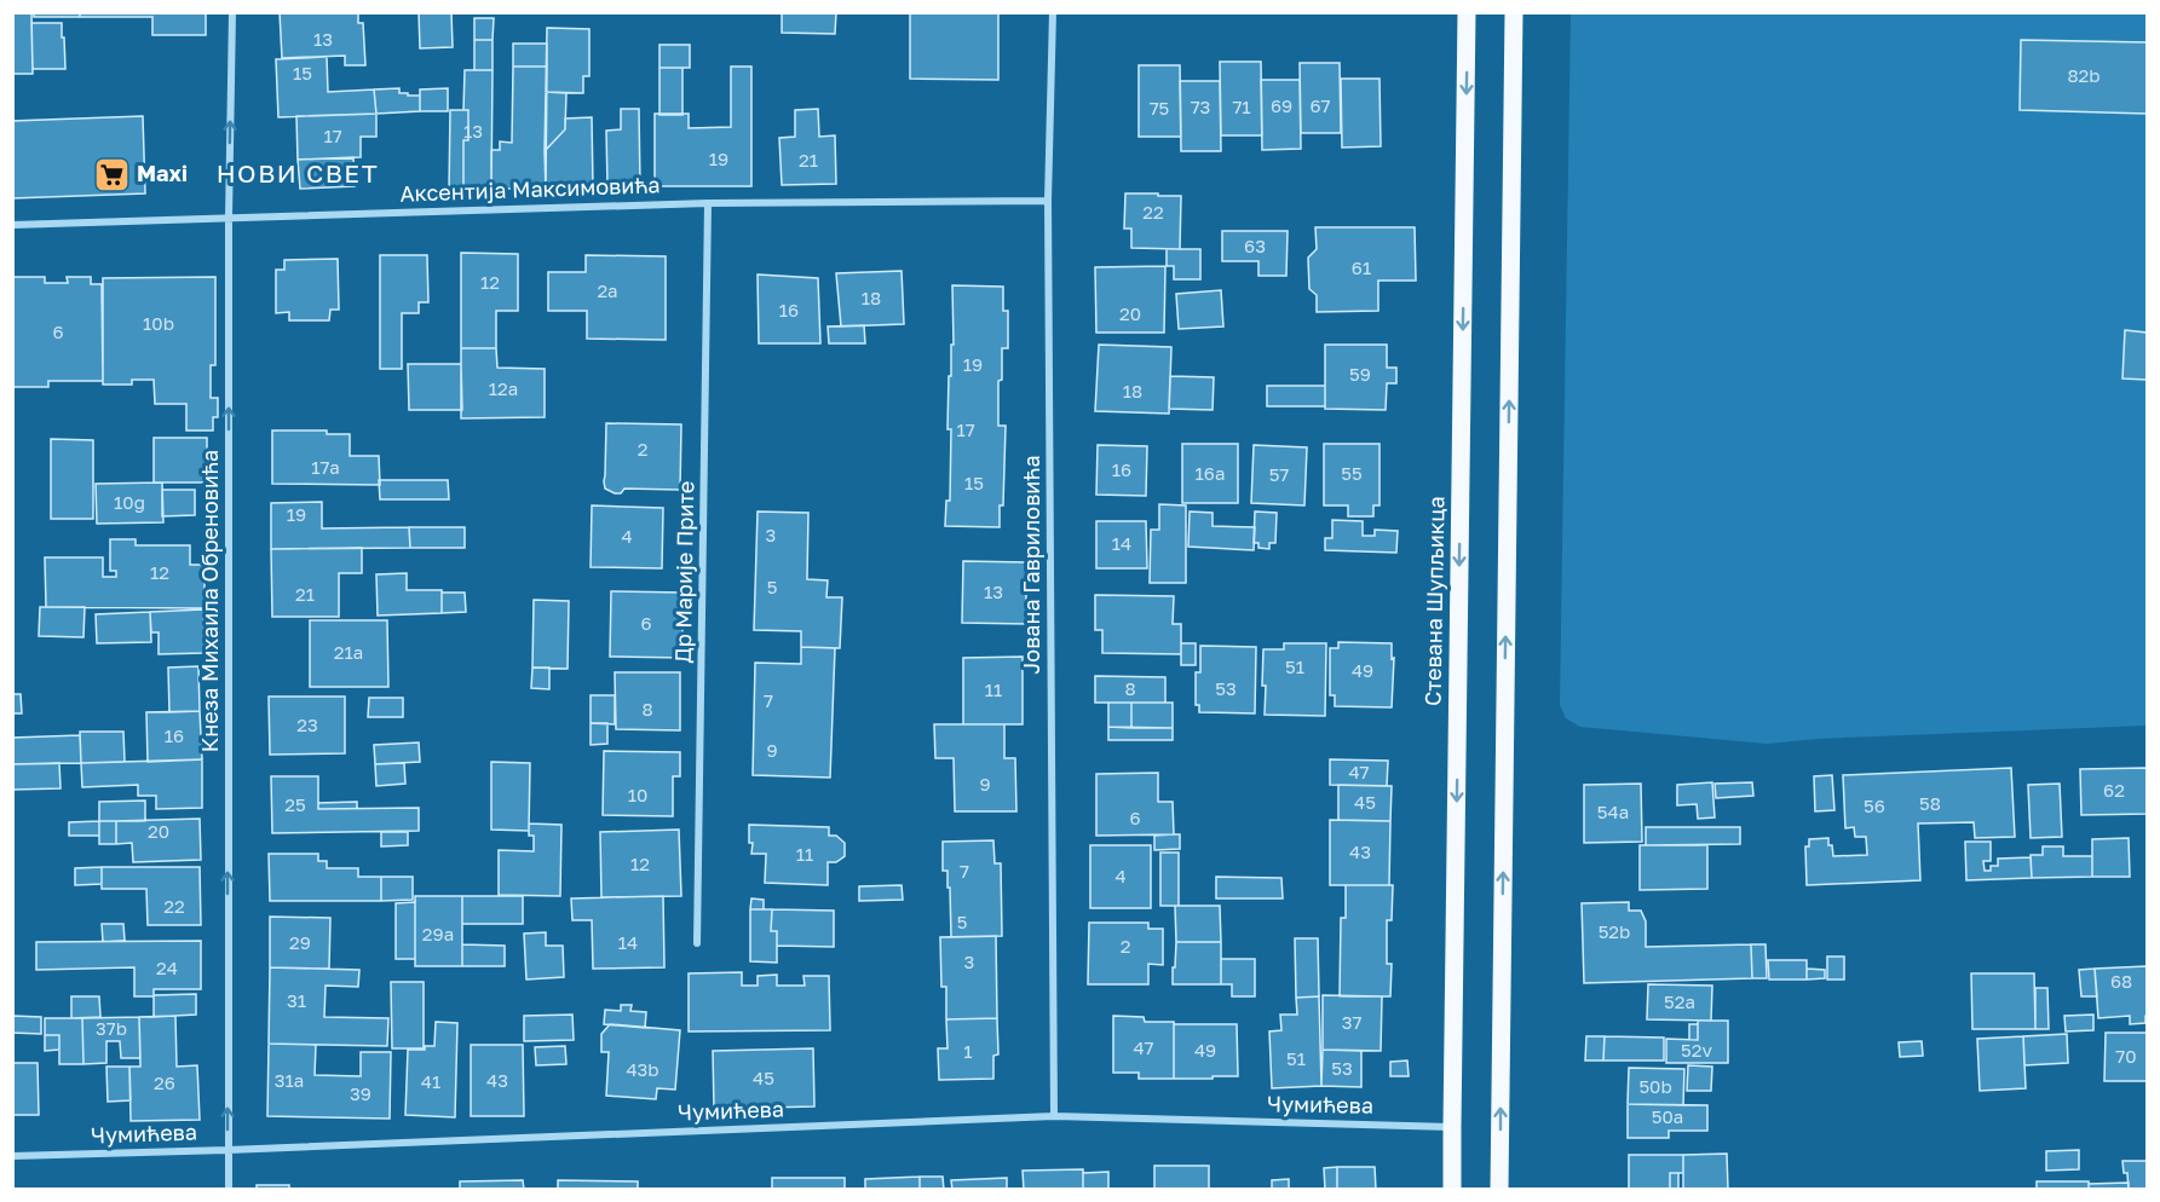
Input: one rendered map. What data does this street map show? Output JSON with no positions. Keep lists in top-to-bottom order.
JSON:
{
  "streets": {
    "main road": ["Стевана Шупљикца"],
    "street": [
      "Аксентија Максимовића",
      "Јована Гавриловића",
      "Др Марије Прите",
      "Кнеза Михаила Обреновића",
      "Чумићева"
    ]
  },
  "crossings": [
    ["Аксентија Максимовића", "Јована Гавриловића"],
    ["Аксентија Максимовића", "Др Марије Прите"],
    ["Аксентија Максимовића", "Кнеза Михаила Обреновића"],
    ["Јована Гавриловића", "Чумићева"],
    ["Кнеза Михаила Обреновића", "Чумићева"],
    ["Стевана Шупљикца", "Чумићева"]
  ],
  "one_way": ["Кнеза Михаила Обреновића"],
  "districts": ["НОВИ СВЕТ"],
  "places": {
    "supermarket": ["Maxi"]
  },
  "house_numbers": [
    "13",
    "15",
    "82b",
    "69",
    "67",
    "73",
    "71",
    "75",
    "13",
    "17",
    "19",
    "21",
    "22",
    "63",
    "61",
    "12",
    "2a",
    "18",
    "16",
    "20",
    "10b",
    "6",
    "19",
    "59",
    "12a",
    "18",
    "17",
    "2",
    "17a",
    "16",
    "16a",
    "55",
    "57",
    "15",
    "10g",
    "19",
    "3",
    "4",
    "14",
    "12",
    "5",
    "13",
    "21",
    "6",
    "21a",
    "51",
    "49",
    "8",
    "53",
    "11",
    "7",
    "8",
    "23",
    "16",
    "9",
    "47",
    "9",
    "62",
    "10",
    "45",
    "58",
    "25",
    "56",
    "54a",
    "6",
    "20",
    "43",
    "11",
    "12",
    "7",
    "4",
    "22",
    "5",
    "52b",
    "29a",
    "29",
    "14",
    "2",
    "3",
    "24",
    "68",
    "31",
    "52a",
    "37",
    "37b",
    "47",
    "49",
    "52v",
    "1",
    "70",
    "51",
    "53",
    "43b",
    "45",
    "31a",
    "43",
    "41",
    "26",
    "50b",
    "39",
    "50a"
  ]
}
